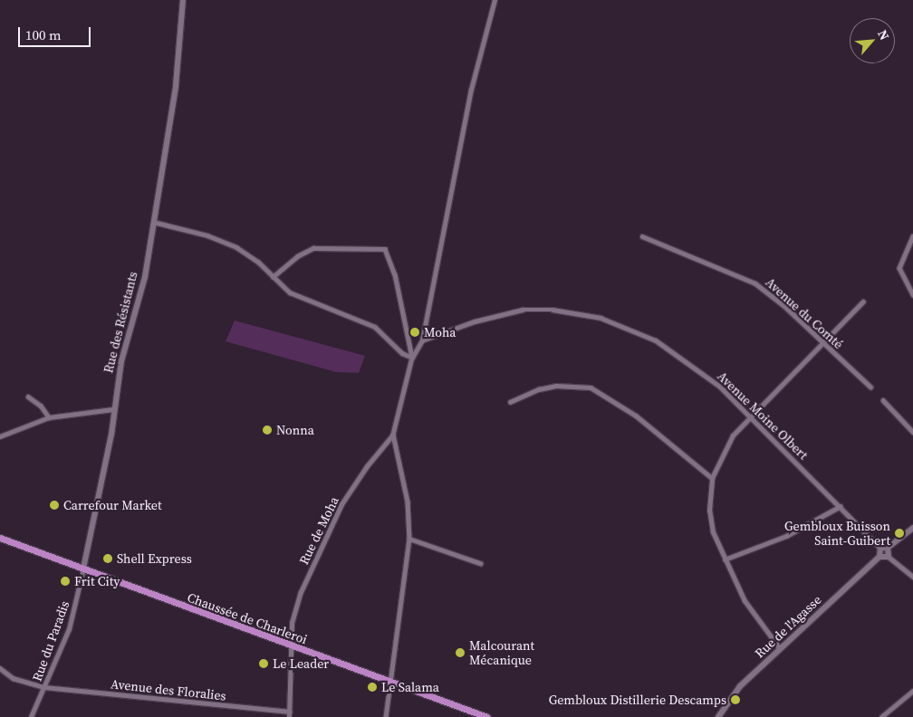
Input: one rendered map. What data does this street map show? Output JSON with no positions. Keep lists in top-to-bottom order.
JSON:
{
  "streets": {
    "main road": ["Chaussée de Charleroi"],
    "street": [
      "Avenue du Comté",
      "Rue des Résistants",
      "Avenue Moine Olbert",
      "Rue de Moha",
      "Rue de l'Agasse",
      "Rue du Paradis",
      "Avenue des Floralies"
    ]
  },
  "crossings": [
    ["Rue des Résistants", "Chaussée de Charleroi"],
    ["Rue des Résistants", "Rue du Paradis"],
    ["Rue de Moha", "Chaussée de Charleroi"],
    ["Rue de Moha", "Avenue des Floralies"],
    ["Chaussée de Charleroi", "Rue du Paradis"],
    ["Rue du Paradis", "Avenue des Floralies"]
  ],
  "places": [
    "Moha",
    "Nonna",
    "Carrefour Market",
    "Gembloux Buisson Saint-Guibert",
    "Shell Express",
    "Frit City",
    "Malcourant Mécanique",
    "Le Leader",
    "Le Salama",
    "Gembloux Distillerie Descamps"
  ],
  "scale_bar": "100 m",
  "north": "top right"
}
